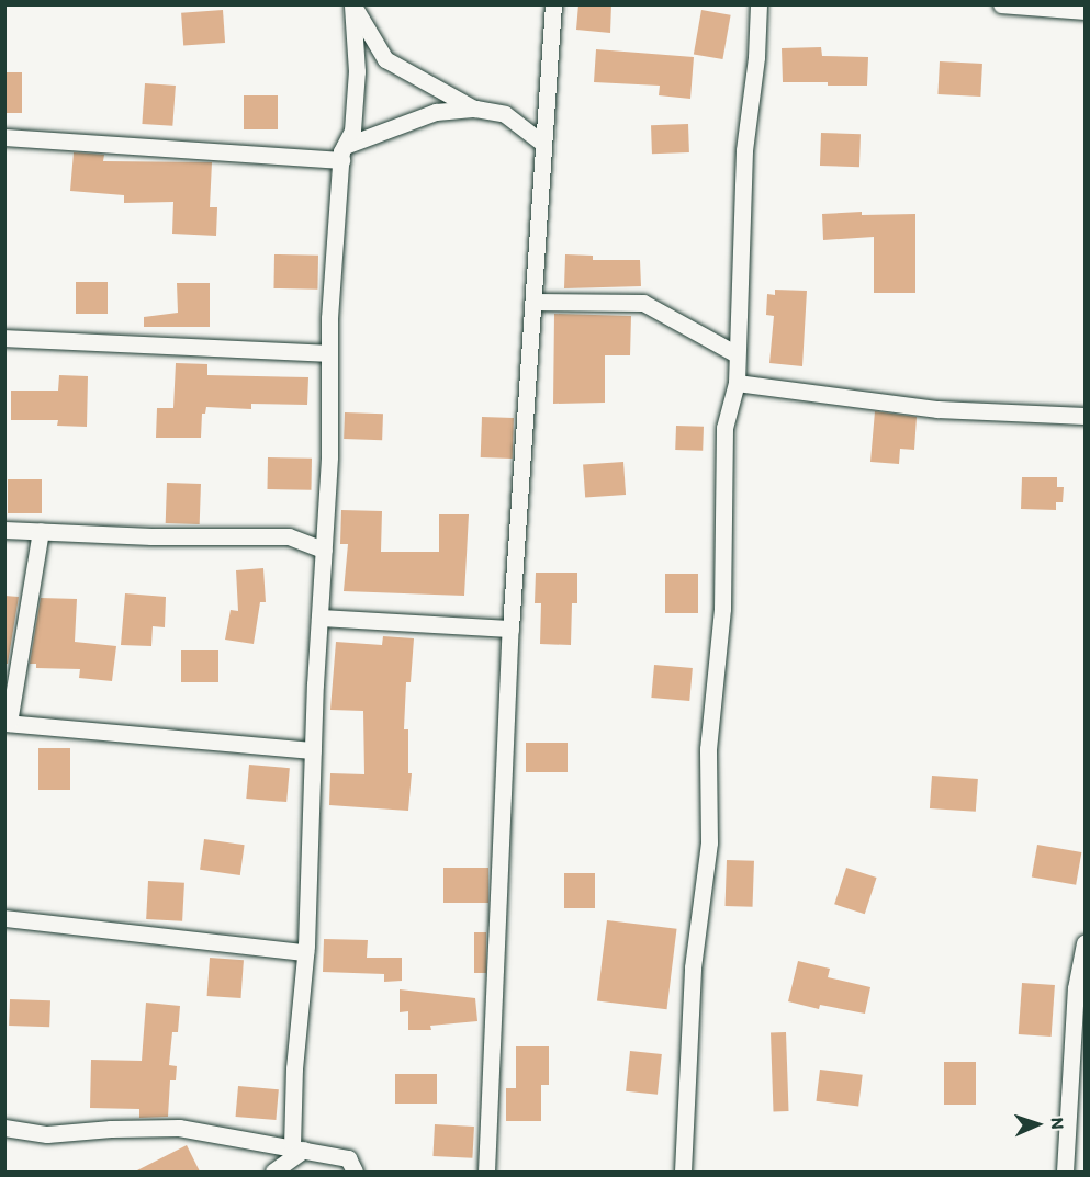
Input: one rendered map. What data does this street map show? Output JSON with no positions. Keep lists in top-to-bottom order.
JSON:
{
  "north": "right"
}
